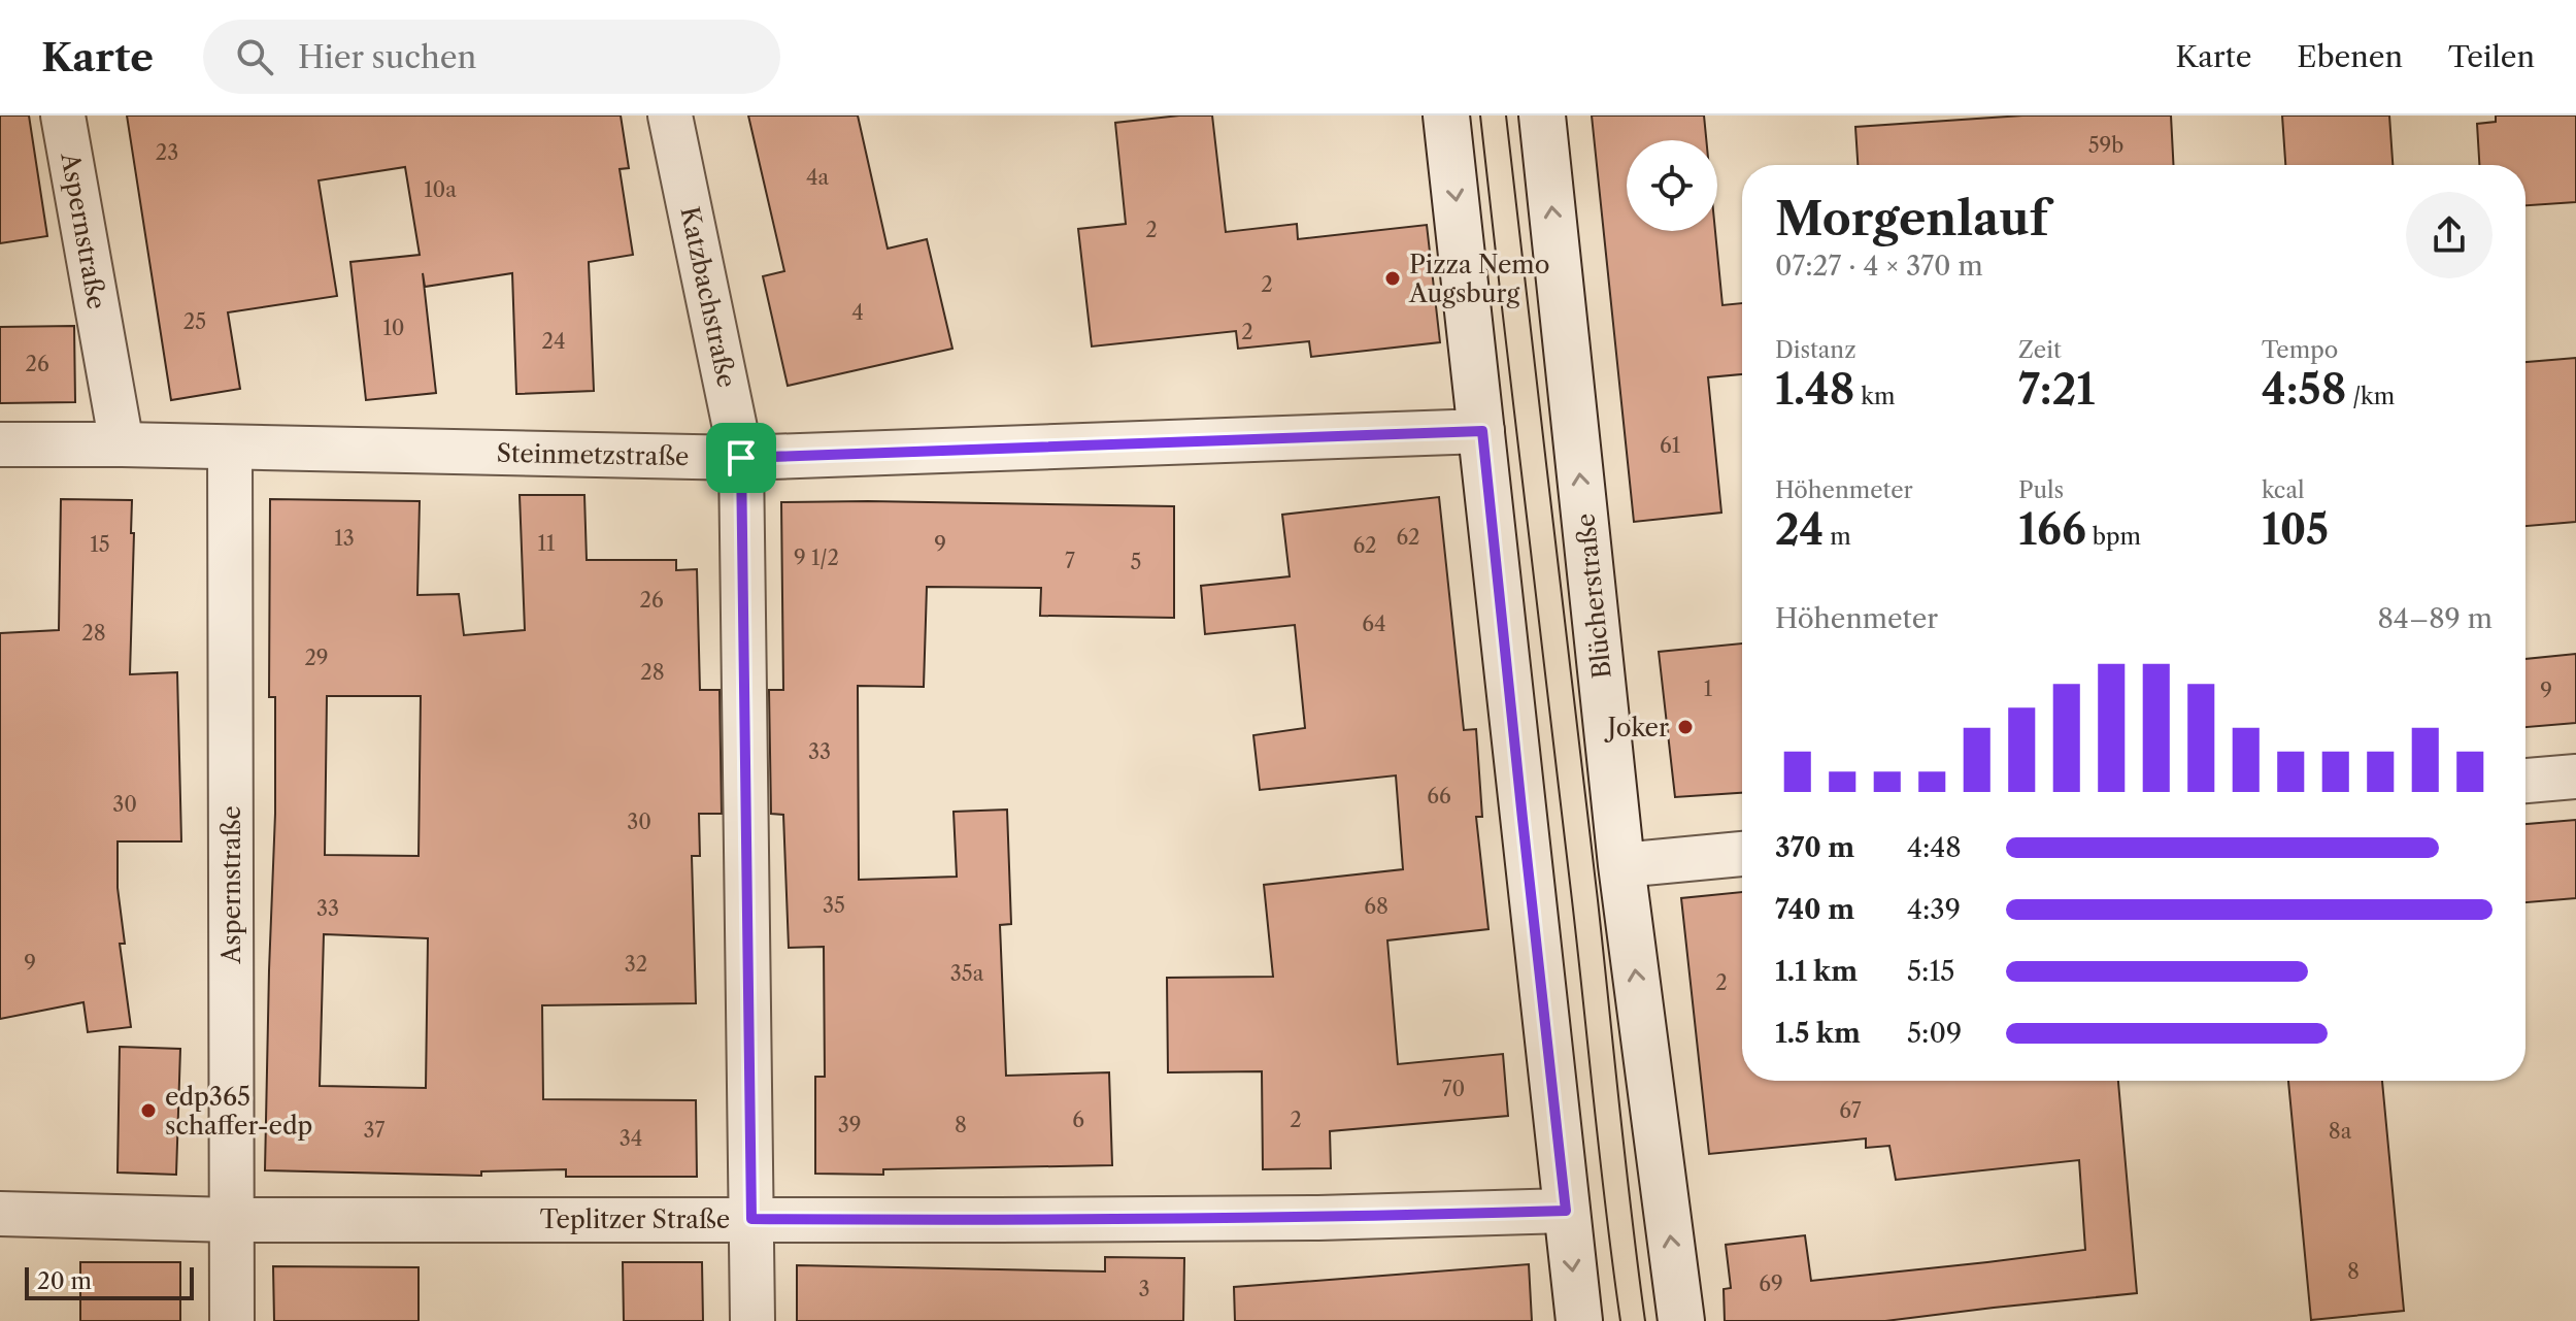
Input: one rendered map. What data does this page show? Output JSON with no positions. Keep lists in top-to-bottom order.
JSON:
{
  "streets": {
    "street": [
      "Aspernstraße",
      "Katzbachstraße",
      "Steinmetzstraße",
      "Blücherstraße",
      "Teplitzer Straße"
    ]
  },
  "crossings": [
    ["Aspernstraße", "Steinmetzstraße"],
    ["Aspernstraße", "Teplitzer Straße"],
    ["Katzbachstraße", "Steinmetzstraße"],
    ["Katzbachstraße", "Teplitzer Straße"]
  ],
  "places": ["Pizza Nemo Augsburg", "Joker", "edp365 schaffer-edp"],
  "house_numbers": [
    "59b",
    "23",
    "4a",
    "10a",
    "2",
    "2",
    "4",
    "25",
    "10",
    "2",
    "24",
    "26",
    "61",
    "62",
    "13",
    "11",
    "15",
    "9",
    "62",
    "9 1/2",
    "7",
    "5",
    "26",
    "64",
    "28",
    "29",
    "28",
    "1",
    "9",
    "33",
    "66",
    "30",
    "30",
    "35",
    "68",
    "33",
    "9",
    "32",
    "35a",
    "2",
    "70",
    "67",
    "6",
    "2",
    "39",
    "8",
    "37",
    "8a",
    "34",
    "8",
    "69",
    "3"
  ],
  "scale_bar": "20 m",
  "page": {
    "header": "Karte",
    "search": "Hier suchen",
    "nav": ["Karte", "Ebenen", "Teilen"],
    "heading": ["Morgenlauf", "07:27 · 4 × 370 m"],
    "stats": [
      ["Distanz", "1.48 km"],
      ["Zeit", "7:21"],
      ["Tempo", "4:58 /km"],
      ["Höhenmeter", "24 m"],
      ["Puls", "166 bpm"],
      ["kcal", "105"]
    ],
    "chart": ["Höhenmeter", "84–89 m"],
    "list": [
      {
        "name": "370 m",
        "note": "4:48"
      },
      {
        "name": "740 m",
        "note": "4:39"
      },
      {
        "name": "1.1 km",
        "note": "5:15"
      },
      {
        "name": "1.5 km",
        "note": "5:09"
      }
    ],
    "scale": "20 m"
  }
}
